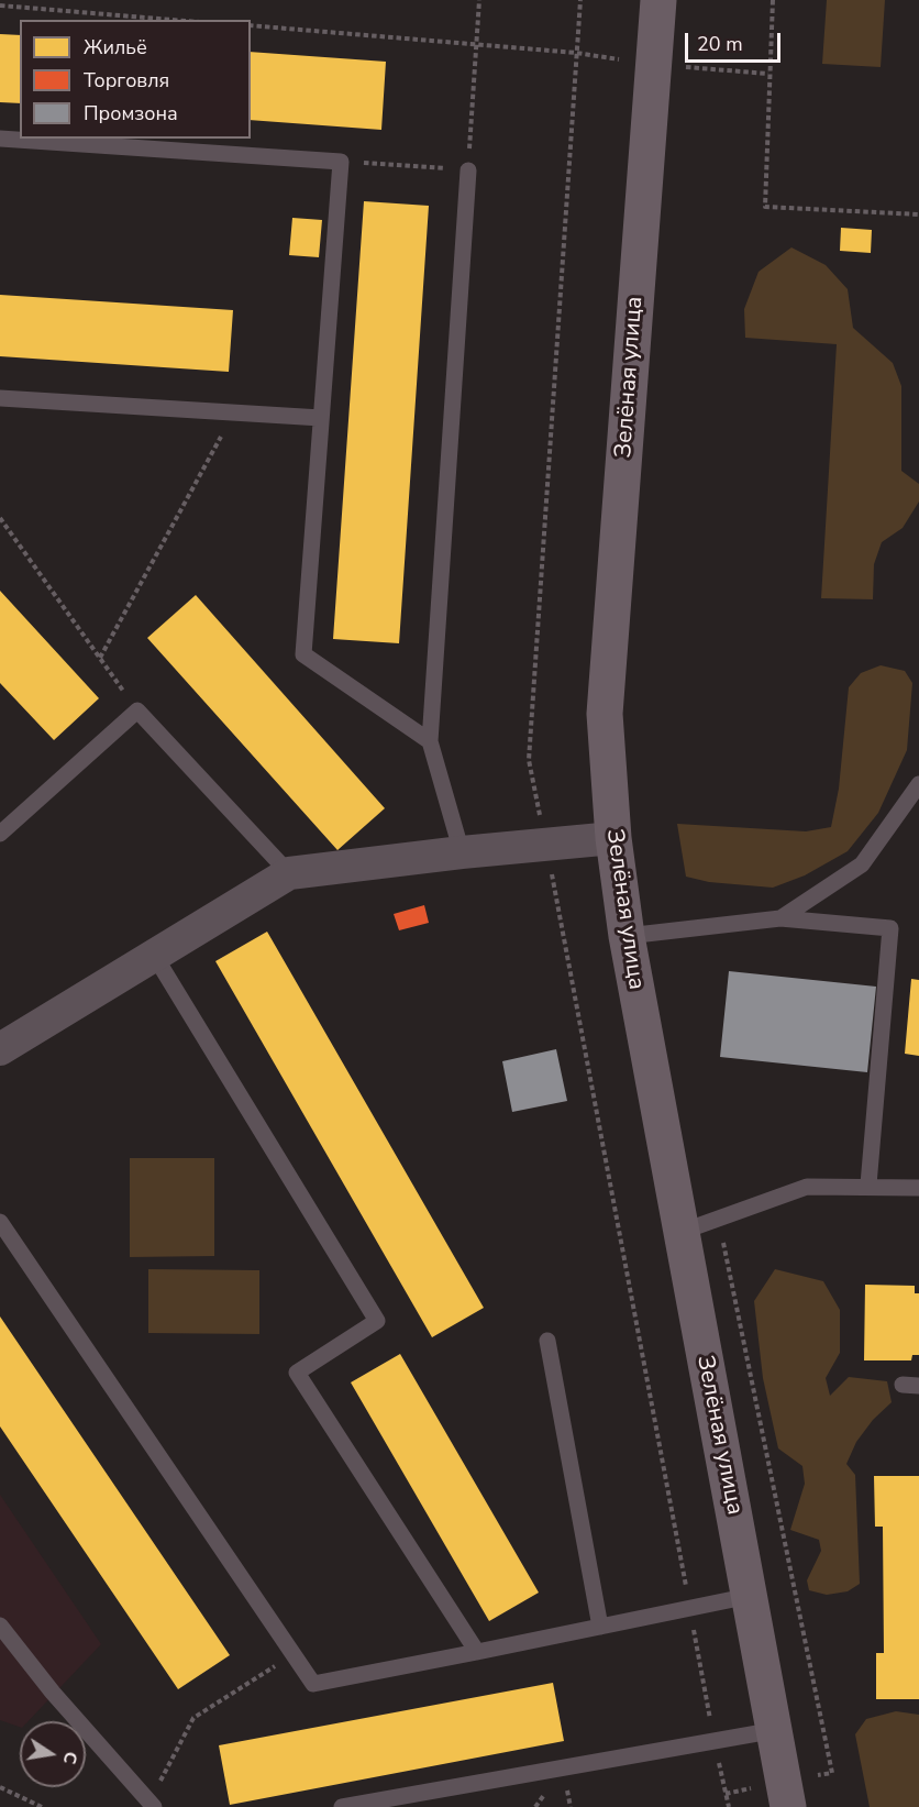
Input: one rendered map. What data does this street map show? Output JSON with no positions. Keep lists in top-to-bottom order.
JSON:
{
  "streets": {
    "main road": ["Зелёная улица"]
  },
  "legend": ["Жильё", "Торговля", "Промзона"],
  "scale_bar": "20 m",
  "north": "right"
}
